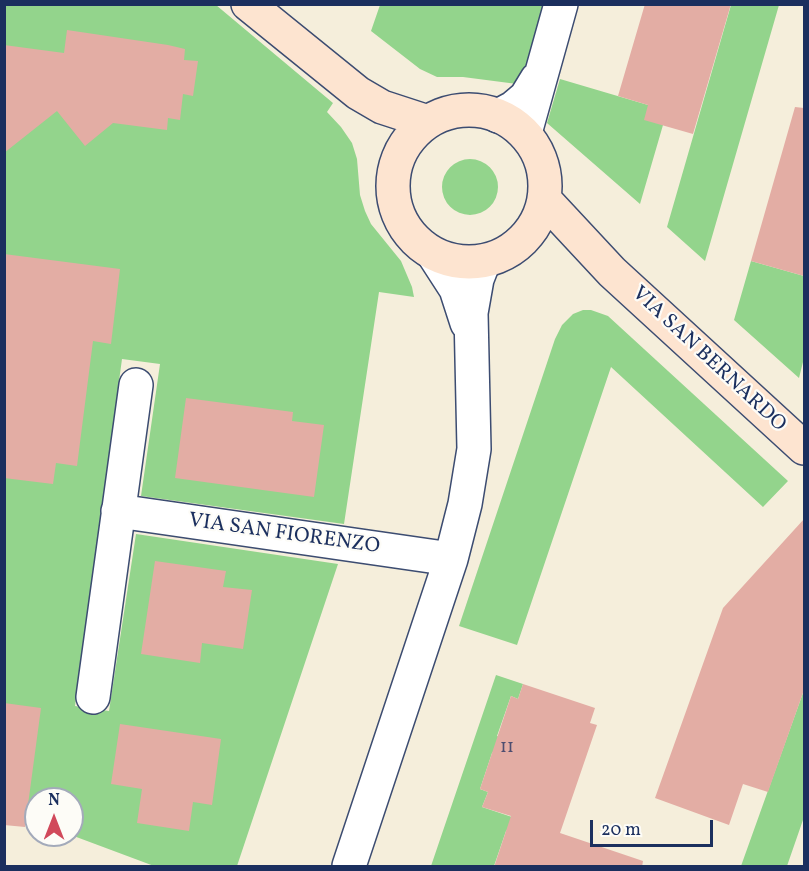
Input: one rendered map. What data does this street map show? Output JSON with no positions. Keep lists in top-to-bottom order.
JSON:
{
  "streets": {
    "street": ["VIA SAN BERNARDO", "VIA SAN FIORENZO"]
  },
  "house_numbers": ["11"],
  "scale_bar": "20 m",
  "north": "top"
}
